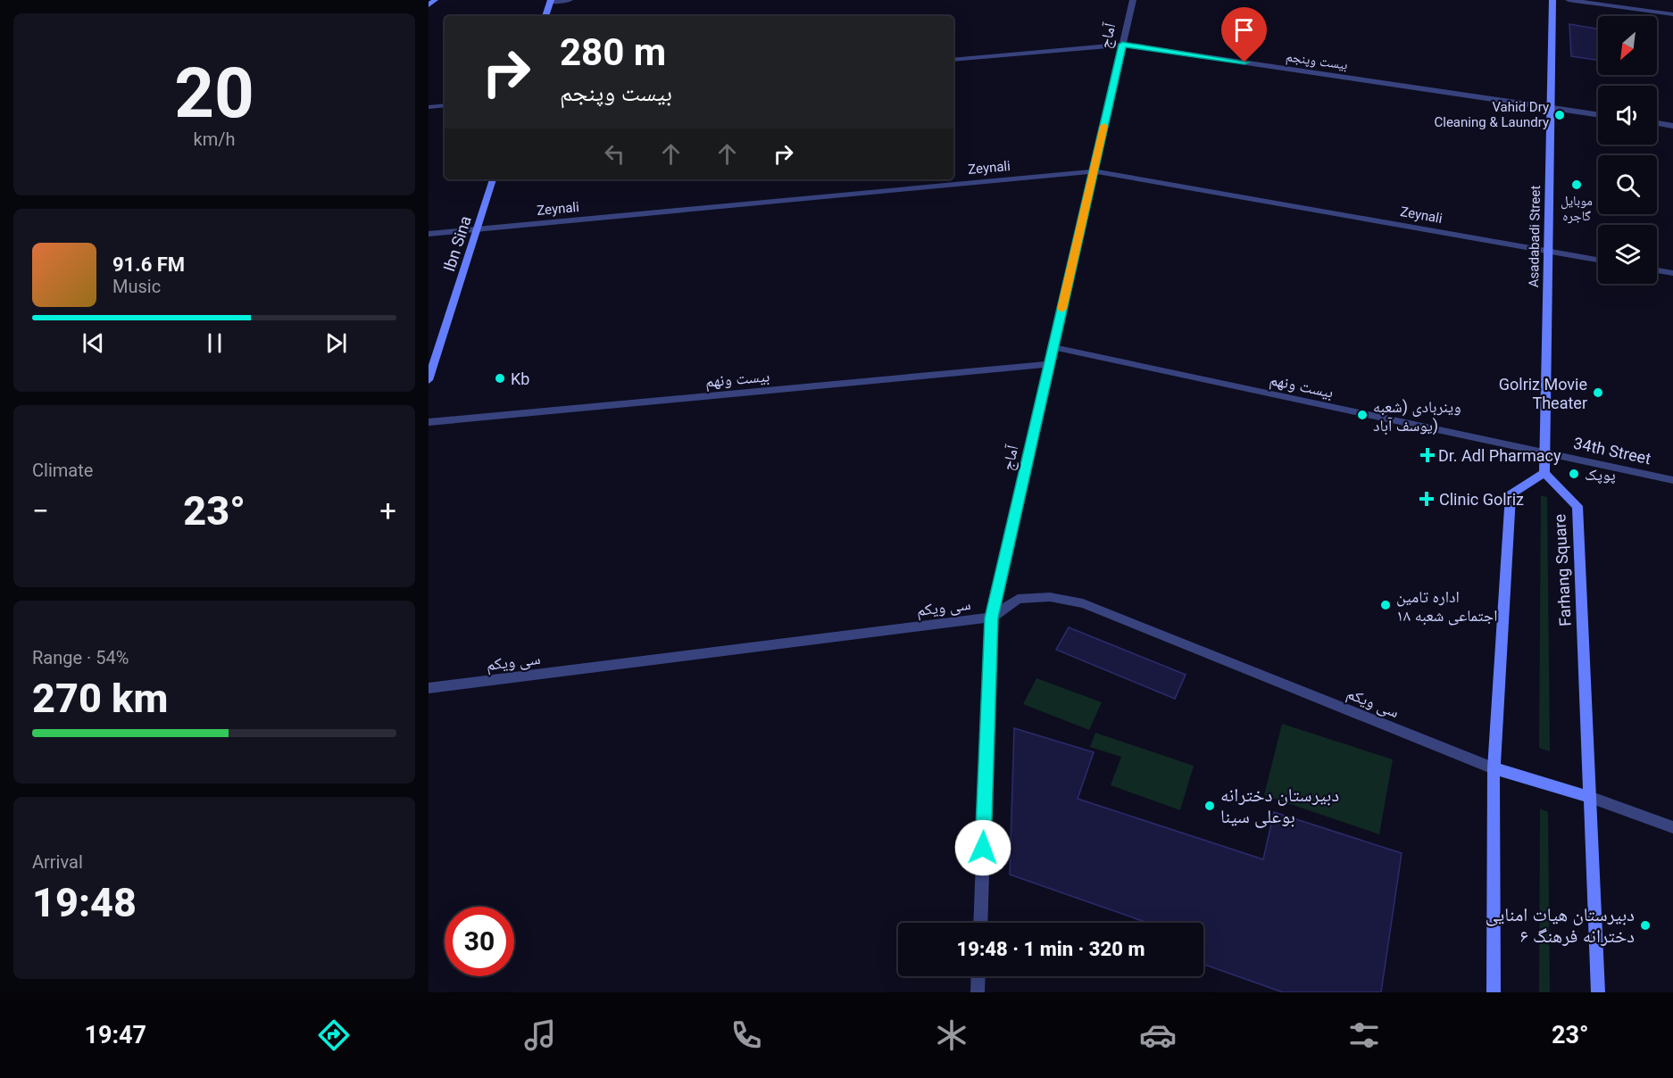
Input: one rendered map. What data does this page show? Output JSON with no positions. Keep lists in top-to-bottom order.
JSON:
{
  "streets": {
    "main road": ["Asadabadi Street", "Ibn Sina", "Farhang Square"],
    "street": [
      "آماج",
      "بیست وپنجم",
      "Zeynali",
      "بیست ونهم",
      "34th Street",
      "سی ویکم"
    ]
  },
  "crossings": [
    ["آماج", "بیست وپنجم"],
    ["آماج", "Zeynali"],
    ["آماج", "بیست ونهم"],
    ["آماج", "سی ویکم"],
    ["بیست وپنجم", "Asadabadi Street"],
    ["Zeynali", "Asadabadi Street"],
    ["Zeynali", "Ibn Sina"],
    ["Asadabadi Street", "بیست ونهم"],
    ["Asadabadi Street", "34th Street"],
    ["Asadabadi Street", "Farhang Square"],
    ["بیست ونهم", "34th Street"]
  ],
  "places": {
    "other": [
      "Vahid Dry Cleaning & Laundry",
      "موبایل گاجره",
      "Kb",
      "Golriz Movie Theater",
      "وینربادی (شعبه یوسف آباد)",
      "پوپک",
      "اداره تامین اجتماعی شعبه ۱۸",
      "دبیرستان دخترانه بوعلی سینا",
      "دبیرستان هیات امنایی دخترانه فرهنگ ۶"
    ],
    "health": ["Dr. Adl Pharmacy", "Clinic Golriz"]
  },
  "north": "bottom left",
  "page": {
    "tile": [
      ["20", "km/h"],
      "Climate",
      ["Range · 54%", "270 km"],
      ["Arrival", "19:48"]
    ],
    "turn": ["280 m", "بیست وپنجم"],
    "song": ["91.6 FM", "Music"],
    "heat": ["−", "23°", "+"],
    "limit": "30",
    "trip": "19:48 · 1 min · 320 m",
    "tabs": ["19:47", "23°"]
  }
}
